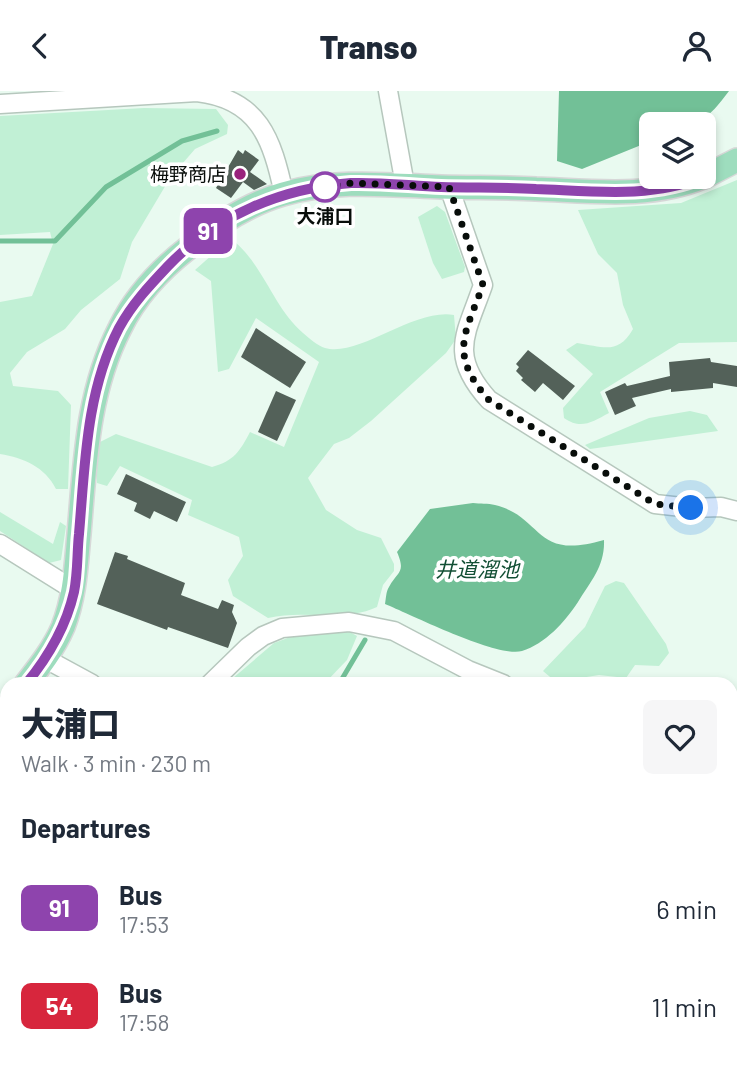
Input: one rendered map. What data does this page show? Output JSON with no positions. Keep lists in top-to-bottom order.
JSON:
{
  "water": ["井道溜池"],
  "places": ["梅野商店", "大浦口"],
  "lines": ["bus line 91"],
  "page": {
    "header": "Transo",
    "on_map": "91",
    "heading": [
      ["大浦口", "Walk · 3 min · 230 m"],
      "Departures"
    ],
    "list": [
      {
        "mark": "91",
        "name": "Bus",
        "note": "17:53",
        "value": "6 min"
      },
      {
        "mark": "54",
        "name": "Bus",
        "note": "17:58",
        "value": "11 min"
      }
    ]
  }
}
